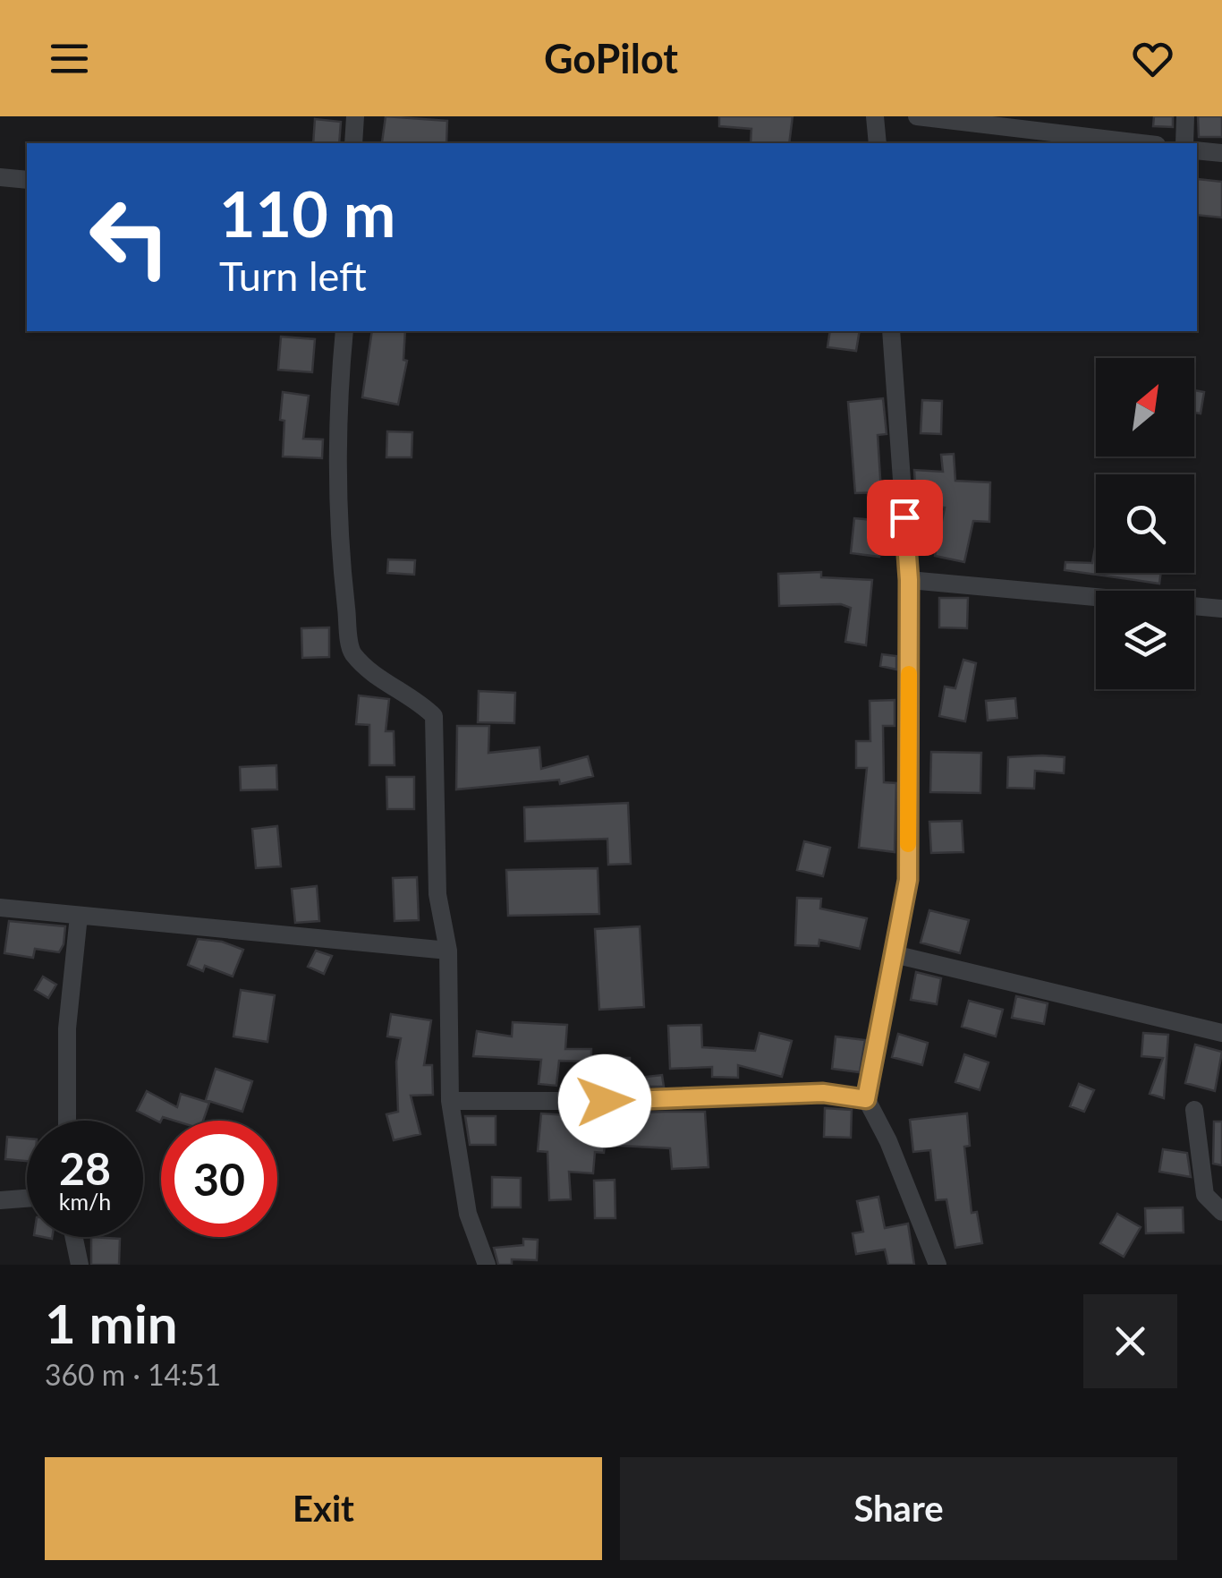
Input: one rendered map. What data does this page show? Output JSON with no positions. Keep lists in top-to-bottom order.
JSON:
{
  "north": "top right",
  "page": {
    "header": "GoPilot",
    "turn": ["110 m", "Turn left"],
    "speed": "28 km/h",
    "limit": "30",
    "heading": ["1 min", "360 m · 14:51"],
    "buttons": ["Exit", "Share"]
  }
}
